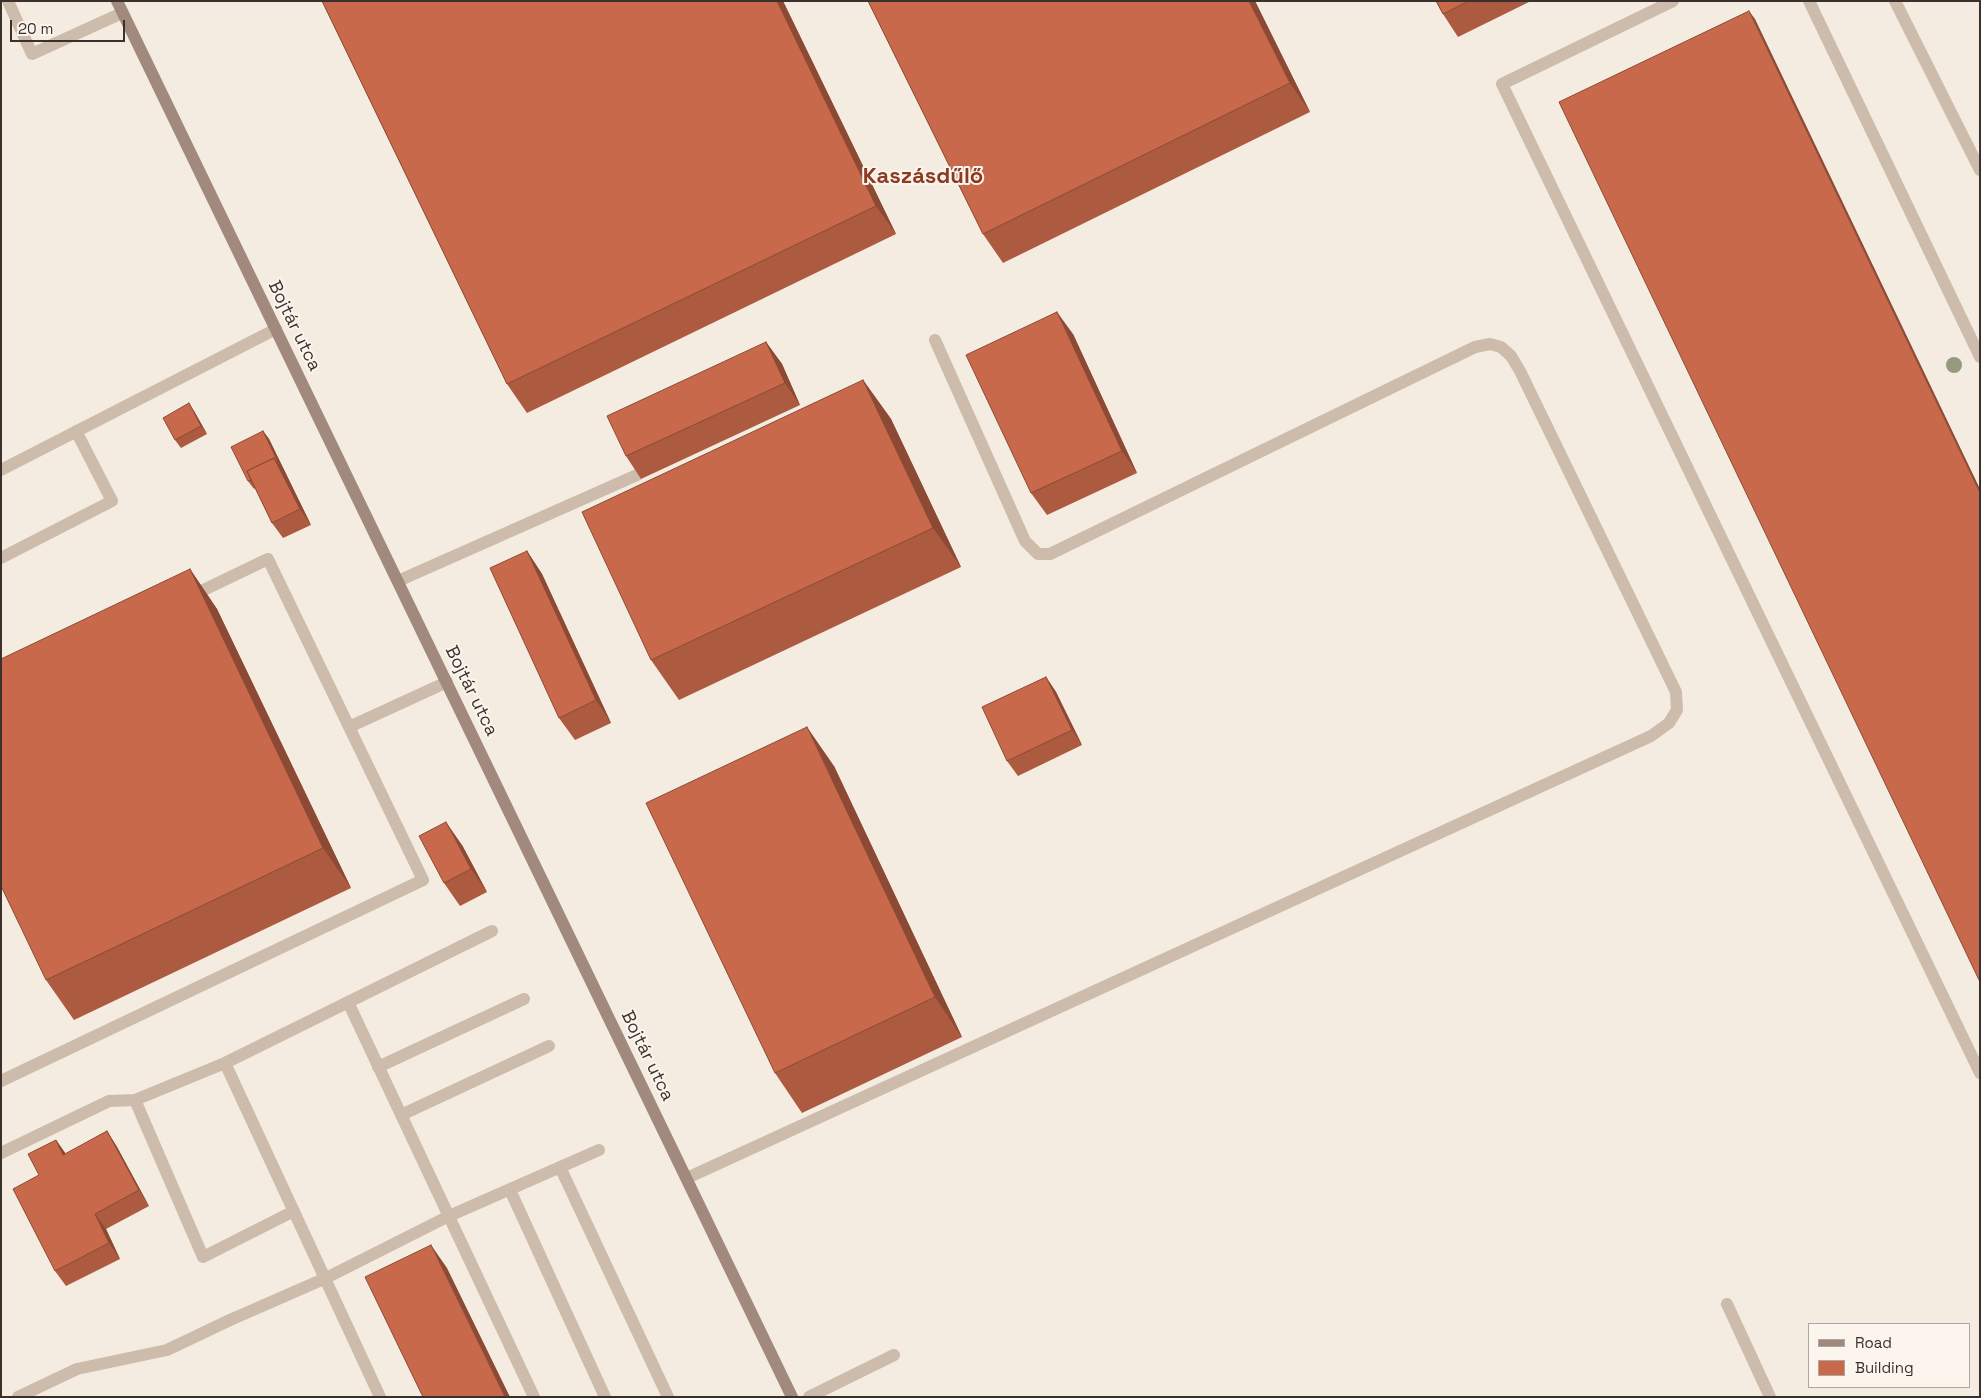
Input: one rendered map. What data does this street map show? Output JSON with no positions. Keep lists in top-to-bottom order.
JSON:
{
  "streets": {
    "street": ["Bojtár utca"]
  },
  "districts": ["Kaszásdűlő"],
  "legend": ["Road", "Building"],
  "scale_bar": "20 m"
}
